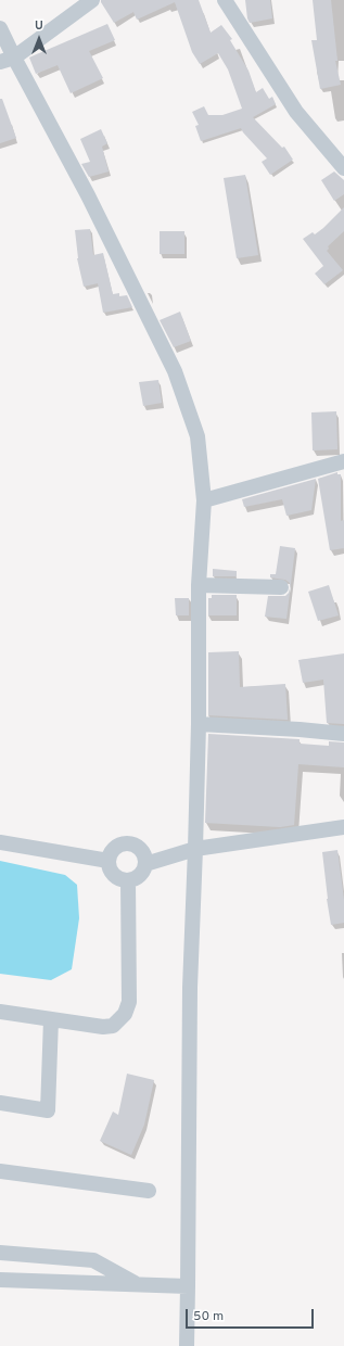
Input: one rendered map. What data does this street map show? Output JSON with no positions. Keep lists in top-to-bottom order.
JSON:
{
  "scale_bar": "50 m",
  "north": "top"
}
